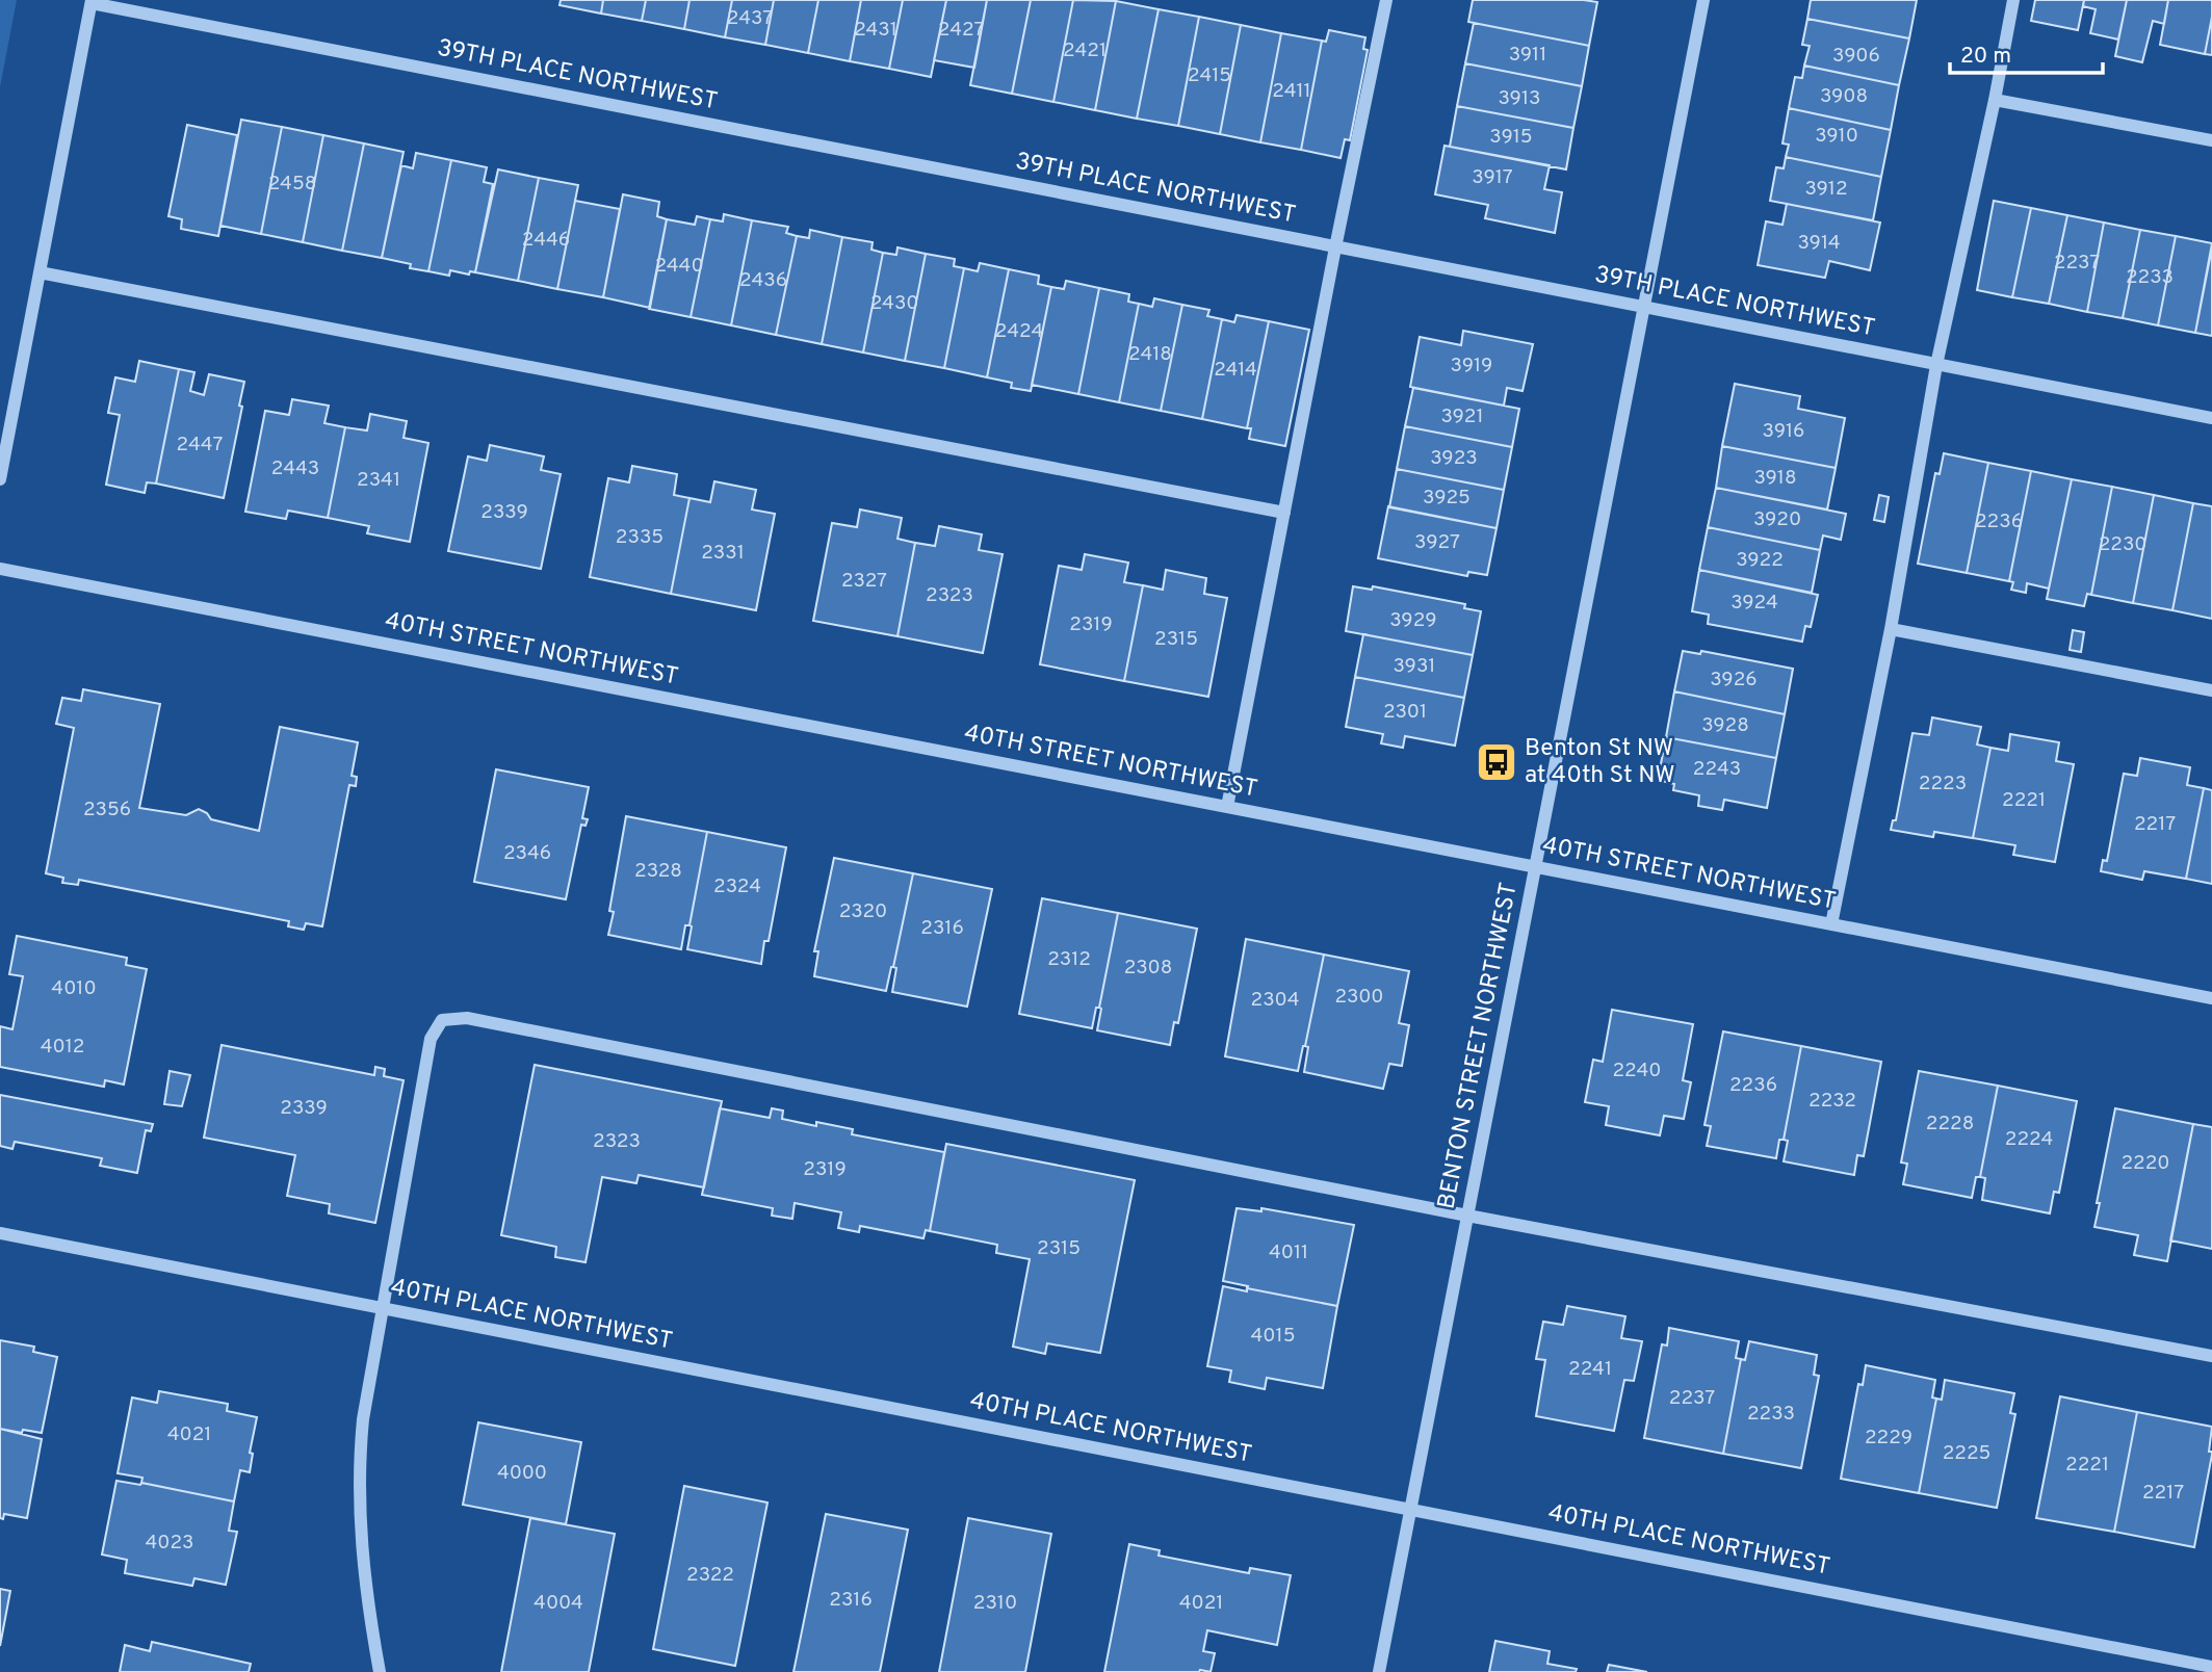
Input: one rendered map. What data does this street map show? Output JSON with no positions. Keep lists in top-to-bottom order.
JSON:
{
  "streets": {
    "street": [
      "39TH PLACE NORTHWEST",
      "40TH STREET NORTHWEST",
      "BENTON STREET NORTHWEST",
      "40TH PLACE NORTHWEST"
    ]
  },
  "crossings": [
    ["39TH PLACE NORTHWEST", "BENTON STREET NORTHWEST"],
    ["40TH STREET NORTHWEST", "BENTON STREET NORTHWEST"],
    ["BENTON STREET NORTHWEST", "40TH PLACE NORTHWEST"]
  ],
  "places": {
    "bus stop": ["Benton St NW at 40th St NW"]
  },
  "house_numbers": [
    "2437",
    "2431",
    "2427",
    "2421",
    "3911",
    "3906",
    "2415",
    "2411",
    "3908",
    "3913",
    "3910",
    "3915",
    "3917",
    "2458",
    "3912",
    "2446",
    "3914",
    "2237",
    "2440",
    "2233",
    "2436",
    "2430",
    "2424",
    "2418",
    "3919",
    "2414",
    "3921",
    "3916",
    "2447",
    "3923",
    "2443",
    "3918",
    "2341",
    "3925",
    "2339",
    "3920",
    "2236",
    "2335",
    "3927",
    "2230",
    "2331",
    "3922",
    "2327",
    "2323",
    "3924",
    "3929",
    "2319",
    "2315",
    "3931",
    "3926",
    "2301",
    "3928",
    "2243",
    "2223",
    "2221",
    "2356",
    "2217",
    "2346",
    "2328",
    "2324",
    "2320",
    "2316",
    "2312",
    "2308",
    "4010",
    "2300",
    "2304",
    "4012",
    "2240",
    "2236",
    "2232",
    "2339",
    "2228",
    "2224",
    "2323",
    "2220",
    "2319",
    "2315",
    "4011",
    "4015",
    "2241",
    "2237",
    "2233",
    "4021",
    "2229",
    "2225",
    "2221",
    "4000",
    "2217",
    "4023",
    "2322",
    "2316",
    "4004",
    "2310",
    "4021"
  ],
  "scale_bar": "20 m"
}
